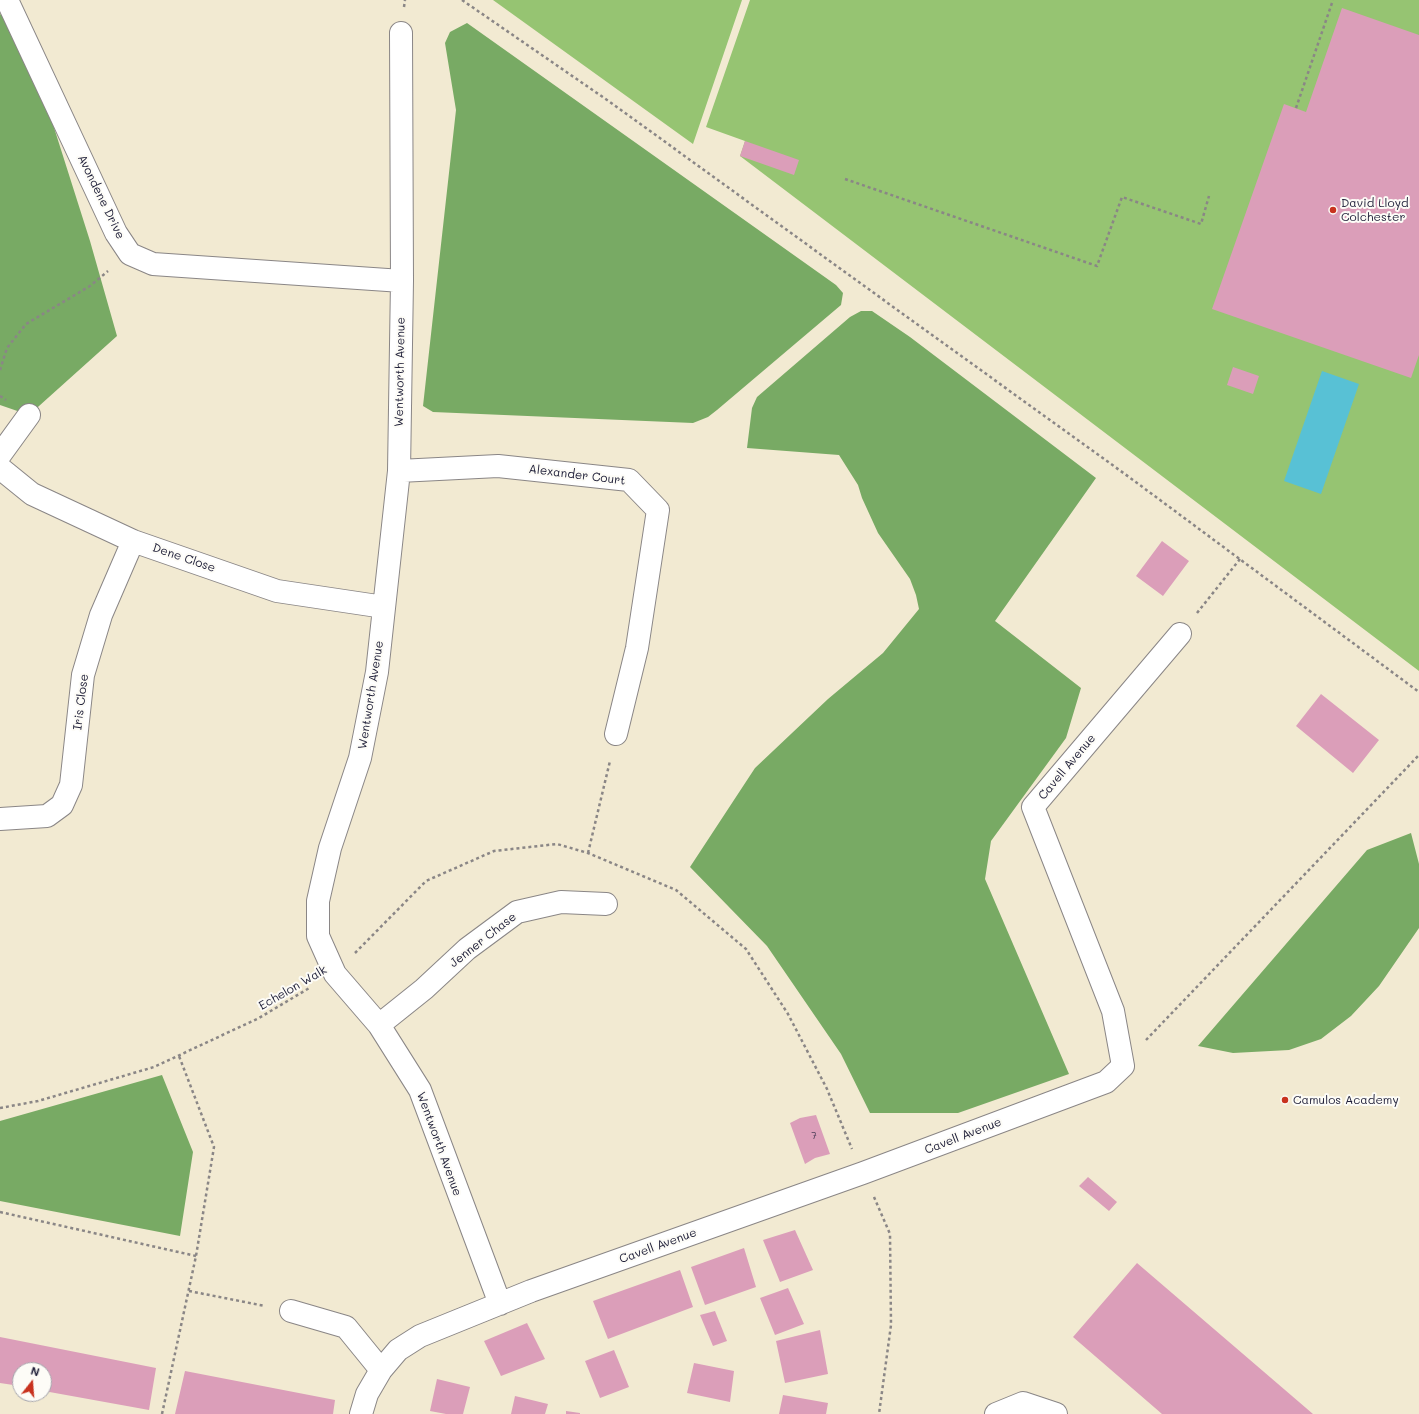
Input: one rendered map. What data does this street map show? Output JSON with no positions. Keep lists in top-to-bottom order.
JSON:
{
  "streets": {
    "street": [
      "Avondene Drive",
      "Wentworth Avenue",
      "Alexander Court",
      "Dene Close",
      "Iris Close",
      "Cavell Avenue",
      "Jenner Chase"
    ],
    "path": ["Echelon Walk"]
  },
  "crossings": [
    ["Wentworth Avenue", "Alexander Court"],
    ["Wentworth Avenue", "Dene Close"],
    ["Wentworth Avenue", "Cavell Avenue"],
    ["Wentworth Avenue", "Jenner Chase"],
    ["Wentworth Avenue", "Echelon Walk"],
    ["Dene Close", "Iris Close"],
    ["Cavell Avenue", "Echelon Walk"]
  ],
  "places": ["David Lloyd Colchester", "Camulos Academy"],
  "house_numbers": ["7"],
  "north": "top"
}
